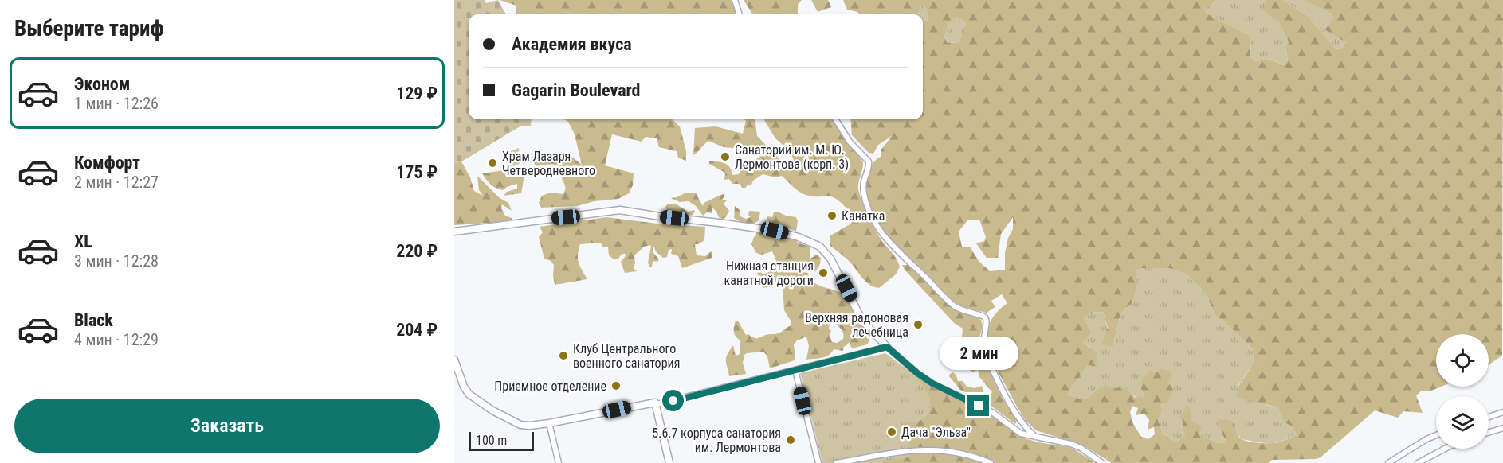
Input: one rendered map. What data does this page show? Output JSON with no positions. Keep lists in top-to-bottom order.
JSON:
{
  "places": [
    "Санаторий им. М. Ю. Лермонтова (корп. 3)",
    "Храм Лазаря Четверодневного",
    "Канатка",
    "Нижная станция канатной дороги",
    "Верхняя радоновая лечебница",
    "Клуб Центрального военного санатория",
    "Приемное отделение",
    "Дача \"Эльза\"",
    "5.6.7 корпуса санатория им. Лермонтова"
  ],
  "scale_bar": "100 m",
  "page": {
    "heading": "Выберите тариф",
    "banner": ["Академия вкуса", "Gagarin Boulevard"],
    "list": [
      {
        "name": "Эконом",
        "note": "1 мин · 12:26",
        "value": "129 ₽"
      },
      {
        "name": "Комфорт",
        "note": "2 мин · 12:27",
        "value": "175 ₽"
      },
      {
        "name": "XL",
        "note": "3 мин · 12:28",
        "value": "220 ₽"
      },
      {
        "name": "Black",
        "note": "4 мин · 12:29",
        "value": "204 ₽"
      }
    ],
    "bubble": "2 мин",
    "buttons": "Заказать",
    "scale": "100 m"
  }
}
